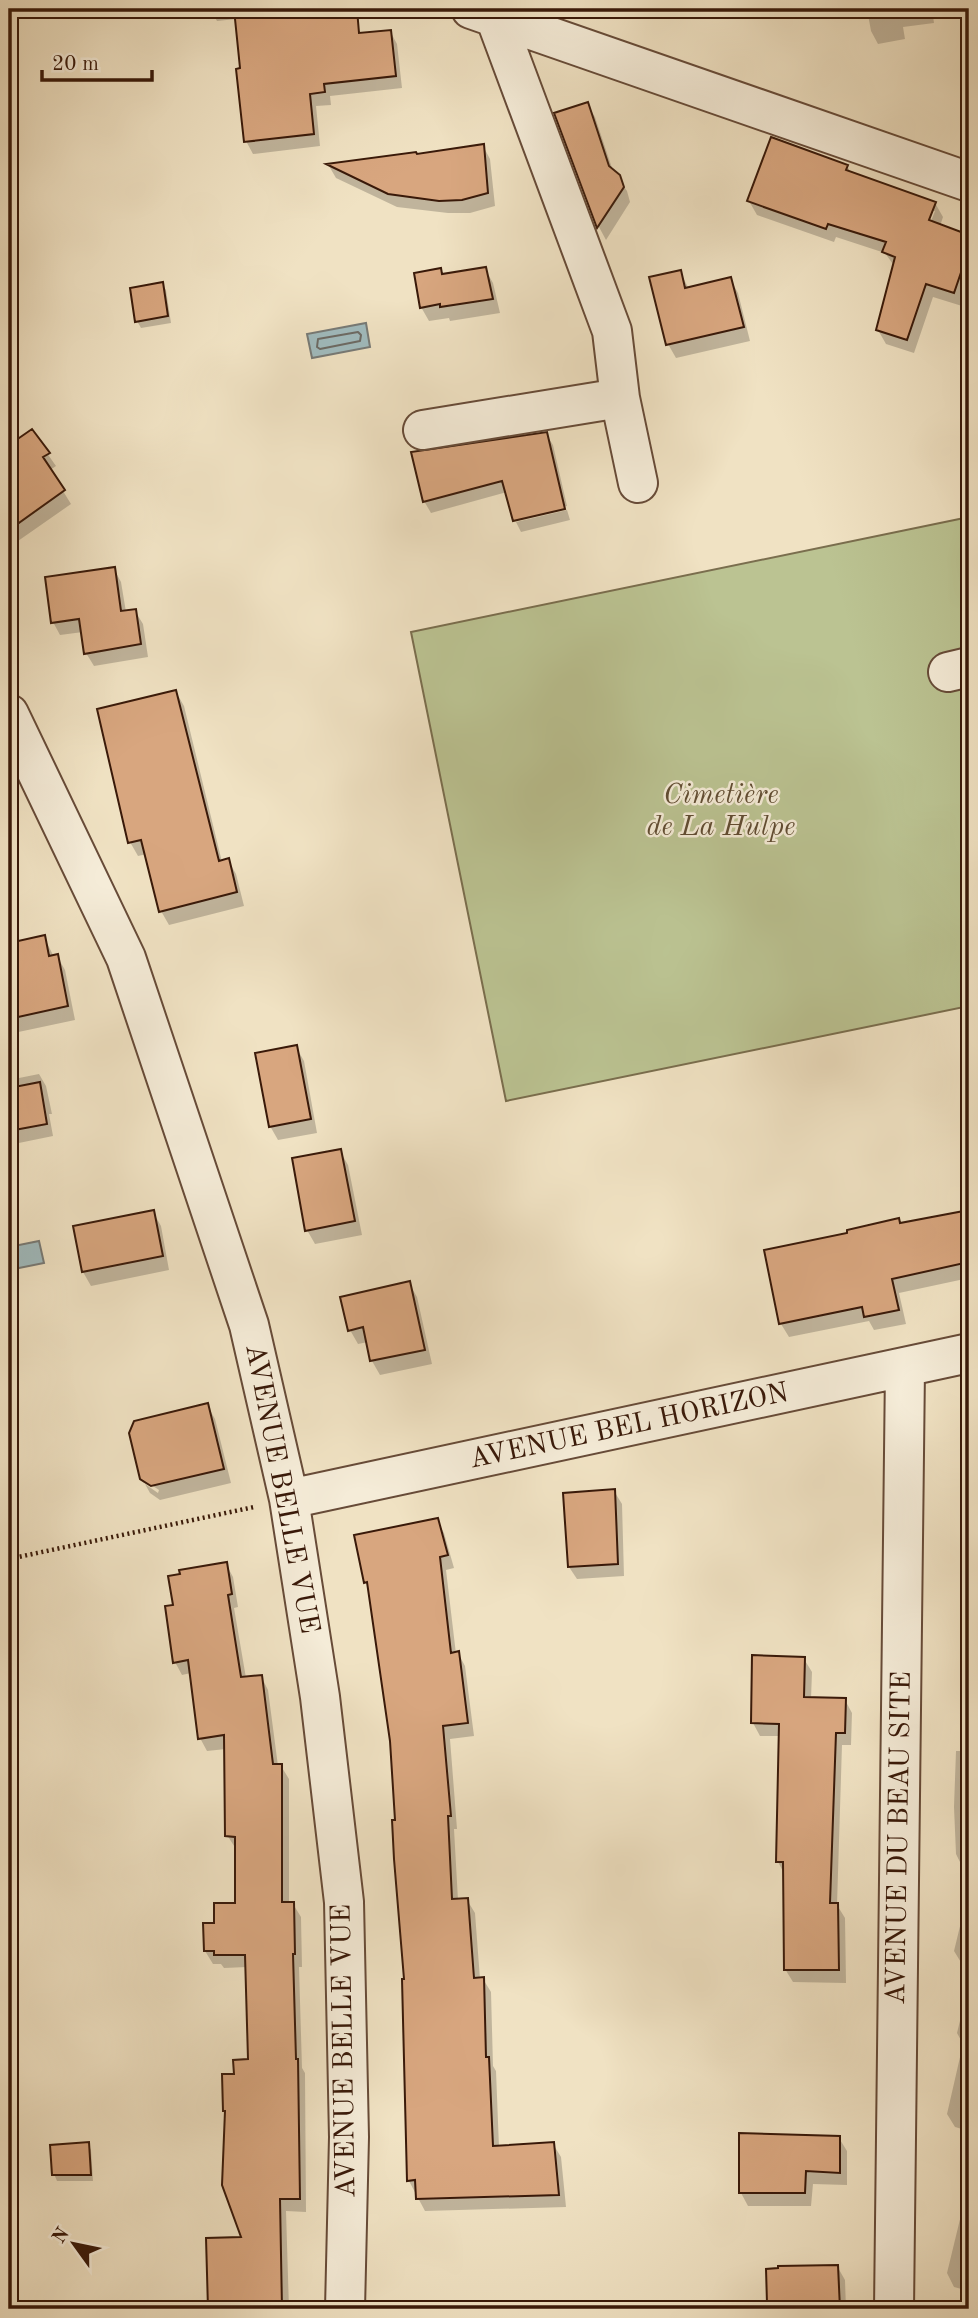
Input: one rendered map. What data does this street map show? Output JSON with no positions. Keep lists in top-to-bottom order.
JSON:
{
  "streets": {
    "street": ["AVENUE BEL HORIZON", "AVENUE BELLE VUE", "AVENUE DU BEAU SITE"]
  },
  "crossings": [
    ["AVENUE BEL HORIZON", "AVENUE BELLE VUE"],
    ["AVENUE BEL HORIZON", "AVENUE DU BEAU SITE"]
  ],
  "parks": ["Cimetière de La Hulpe"],
  "scale_bar": "20 m",
  "north": "top left"
}
